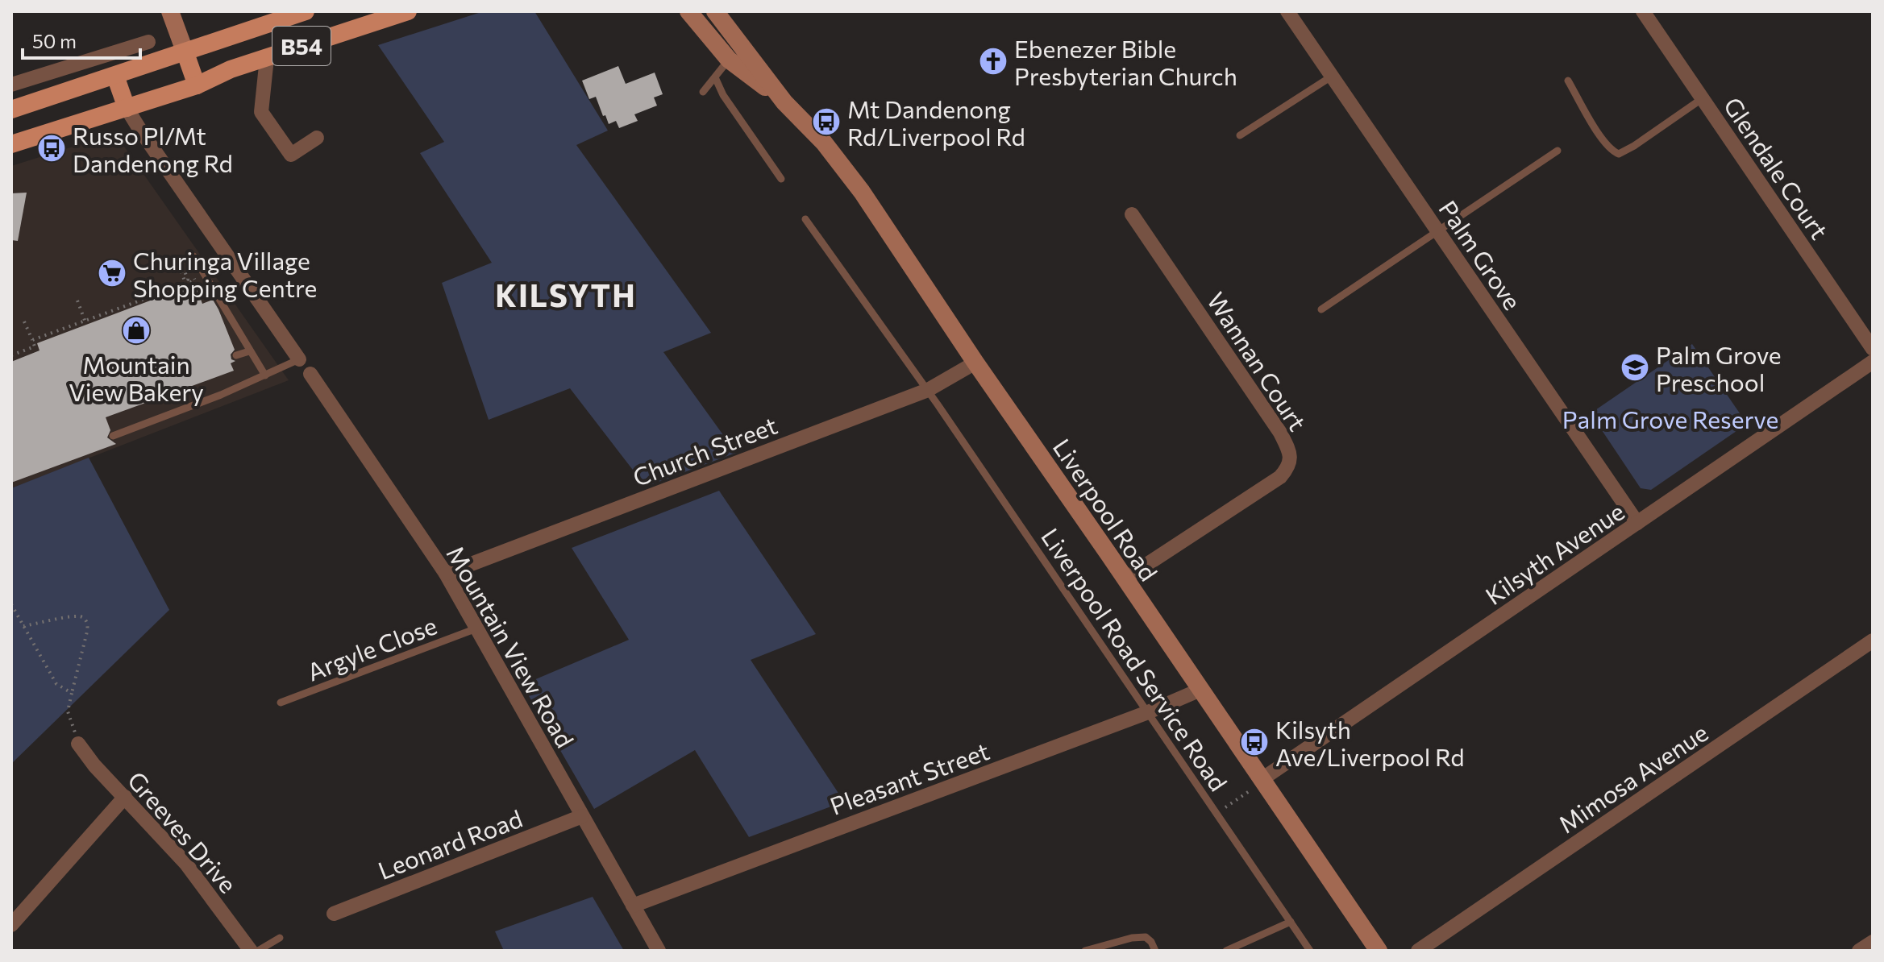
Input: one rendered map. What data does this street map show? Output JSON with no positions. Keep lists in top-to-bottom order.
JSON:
{
  "streets": {
    "main road": ["B54", "Liverpool Road"],
    "street": [
      "Glendale Court",
      "Palm Grove",
      "Wannan Court",
      "Church Street",
      "Kilsyth Avenue",
      "Mountain View Road",
      "Pleasant Street",
      "Mimosa Avenue",
      "Greeves Drive",
      "Leonard Road"
    ],
    "lane": ["Argyle Close", "Liverpool Road Service Road"]
  },
  "crossings": [
    ["Palm Grove", "Kilsyth Avenue"],
    ["Wannan Court", "Liverpool Road"],
    ["Church Street", "Liverpool Road"],
    ["Church Street", "Mountain View Road"],
    ["Church Street", "Liverpool Road Service Road"],
    ["Liverpool Road", "Kilsyth Avenue"],
    ["Liverpool Road", "Pleasant Street"],
    ["Mountain View Road", "Argyle Close"],
    ["Mountain View Road", "Pleasant Street"],
    ["Mountain View Road", "Leonard Road"],
    ["Liverpool Road Service Road", "Pleasant Street"]
  ],
  "districts": ["KILSYTH"],
  "parks": ["Palm Grove Reserve"],
  "places": {
    "church": ["Ebenezer Bible Presbyterian Church"],
    "bus stop": ["Mt Dandenong Rd/Liverpool Rd", "Russo Pl/Mt Dandenong Rd", "Kilsyth Ave/Liverpool Rd"],
    "supermarket": ["Churinga Village Shopping Centre"],
    "shop": ["Mountain View Bakery"],
    "school or university": ["Palm Grove Preschool"]
  },
  "scale_bar": "50 m"
}
